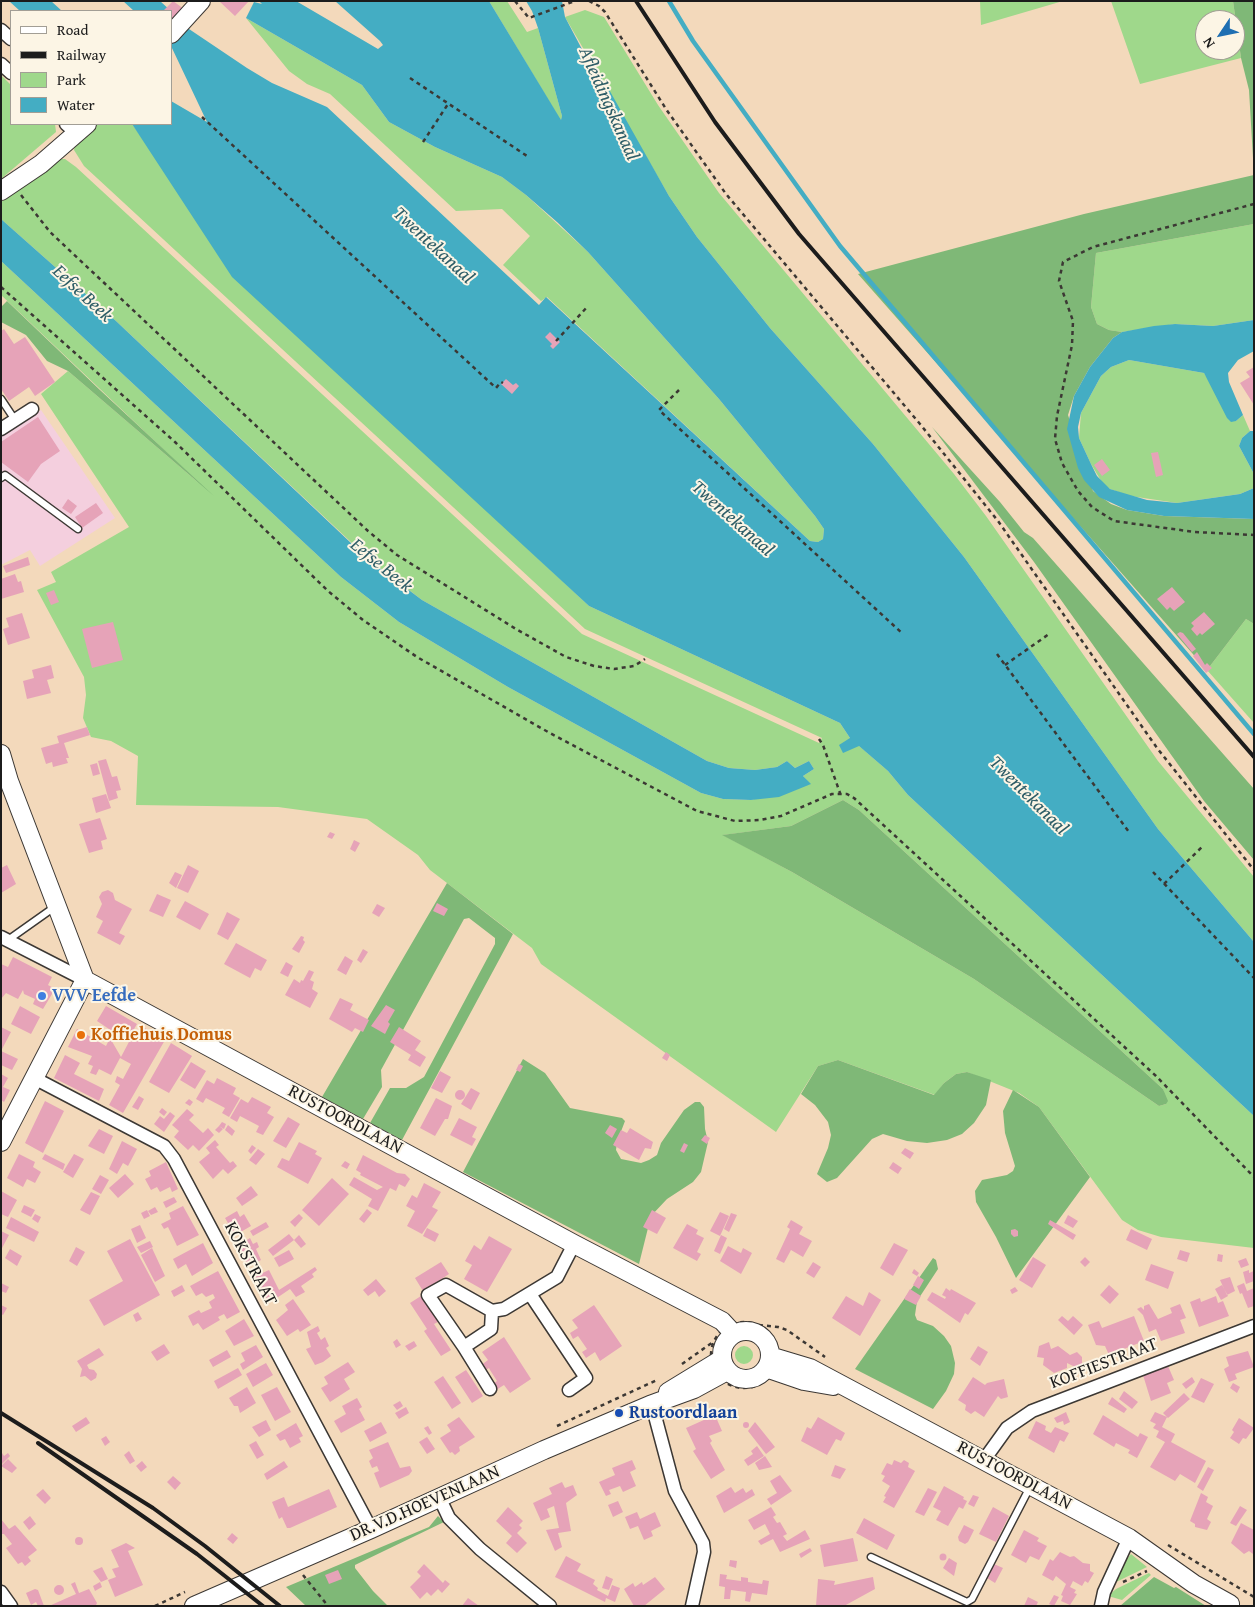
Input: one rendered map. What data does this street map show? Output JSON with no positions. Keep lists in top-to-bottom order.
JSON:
{
  "streets": {
    "street": [
      "RUSTOORDLAAN",
      "KOKSTRAAT",
      "KOFFIESTRAAT",
      "DR.V.D.HOEVENLAAN"
    ]
  },
  "crossings": [
    ["RUSTOORDLAAN", "KOFFIESTRAAT"],
    ["RUSTOORDLAAN", "DR.V.D.HOEVENLAAN"],
    ["KOKSTRAAT", "DR.V.D.HOEVENLAAN"]
  ],
  "water": ["Afleidingskanaal", "Twentekanaal", "Eefse Beek"],
  "places": ["VVV Eefde", "Koffiehuis Domus", "Rustoordlaan"],
  "legend": [
    "Road",
    "Railway",
    "Park",
    "Water"
  ],
  "north": "bottom left"
}
